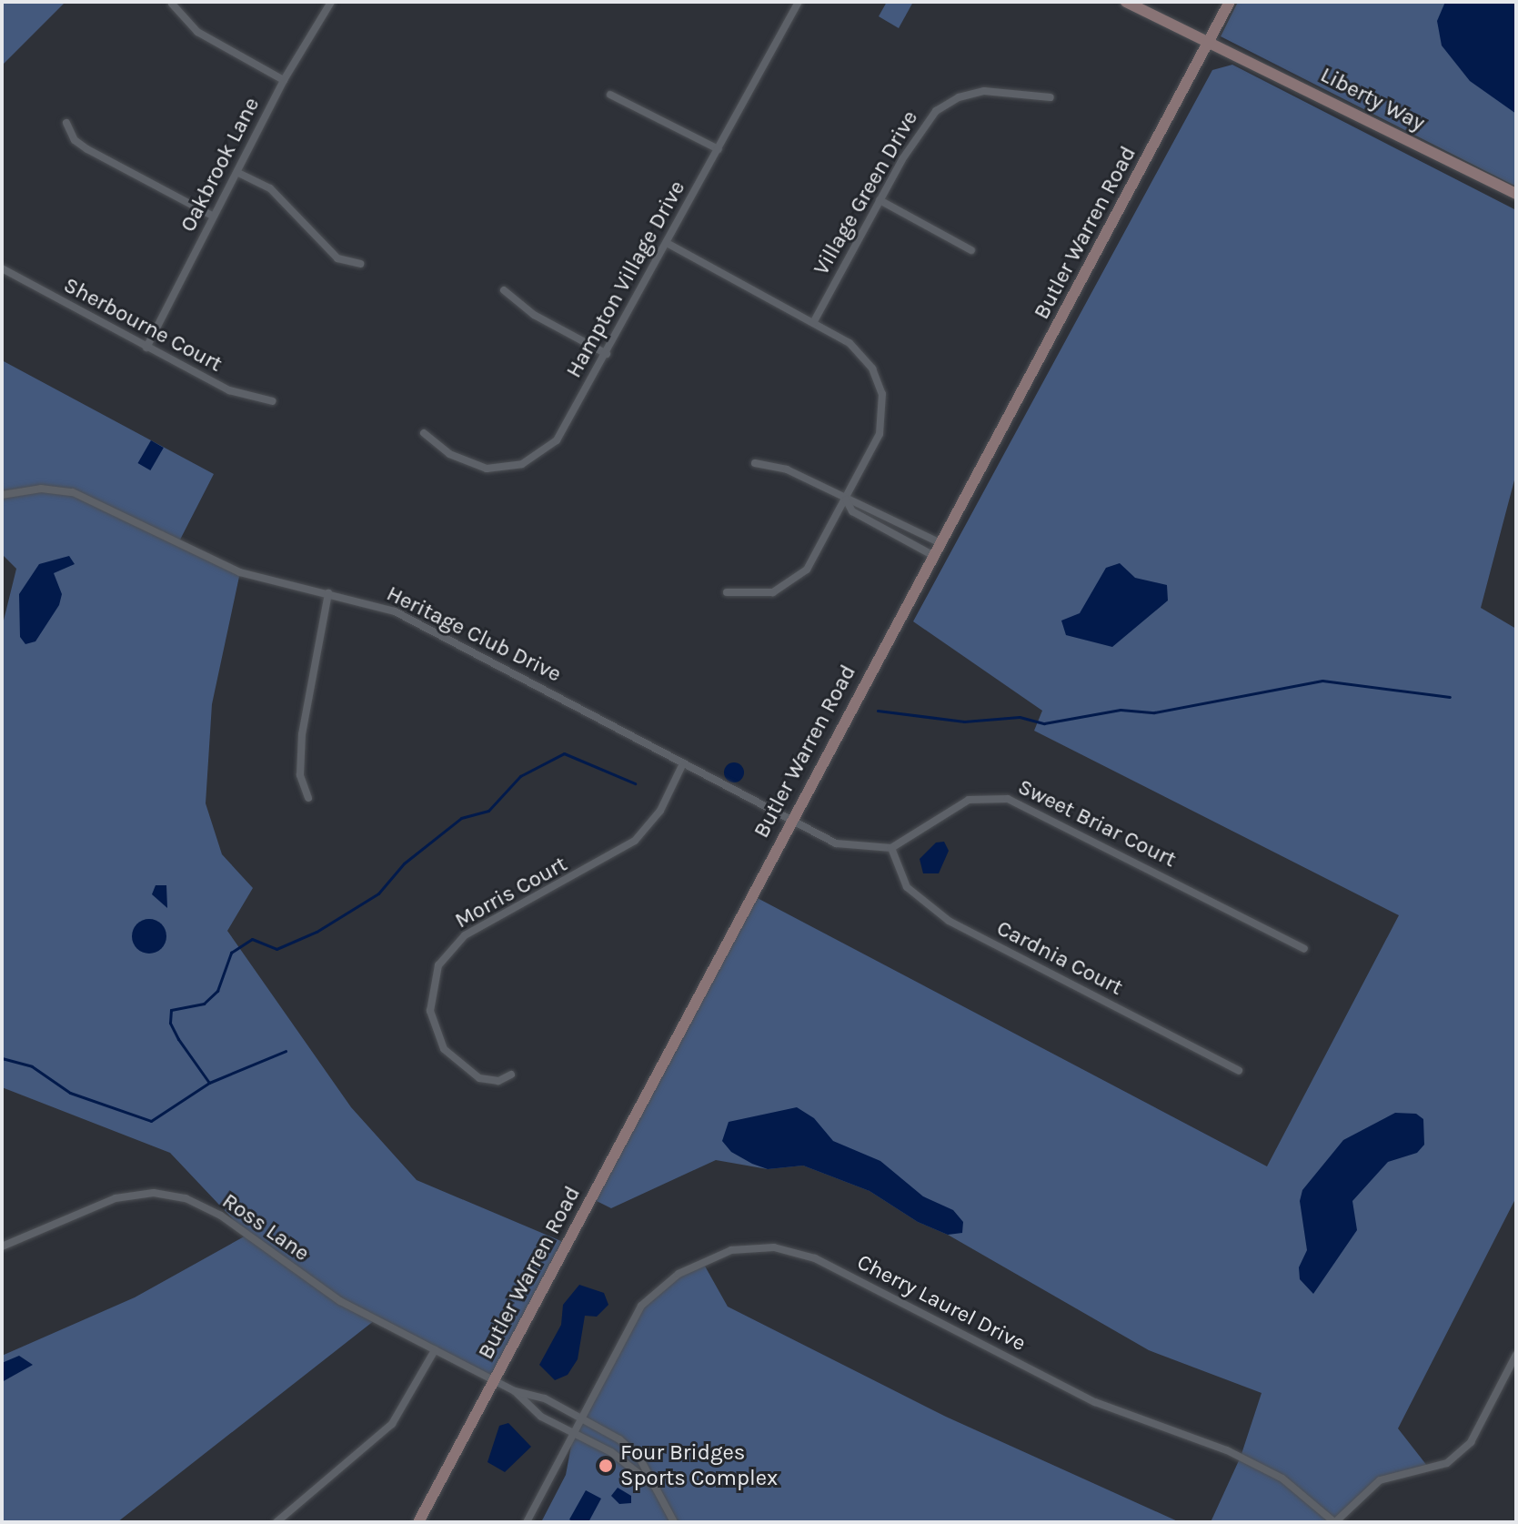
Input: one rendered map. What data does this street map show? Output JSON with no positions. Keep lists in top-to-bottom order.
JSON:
{
  "streets": {
    "main road": ["Liberty Way", "Butler Warren Road"],
    "street": [
      "Oakbrook Lane",
      "Village Green Drive",
      "Hampton Village Drive",
      "Sherbourne Court",
      "Heritage Club Drive",
      "Sweet Briar Court",
      "Morris Court",
      "Cardnia Court",
      "Ross Lane",
      "Cherry Laurel Drive"
    ]
  },
  "crossings": [
    ["Liberty Way", "Butler Warren Road"],
    ["Oakbrook Lane", "Sherbourne Court"],
    ["Butler Warren Road", "Heritage Club Drive"],
    ["Butler Warren Road", "Ross Lane"],
    ["Heritage Club Drive", "Morris Court"],
    ["Sweet Briar Court", "Cardnia Court"]
  ],
  "places": ["Four Bridges Sports Complex"]
}
